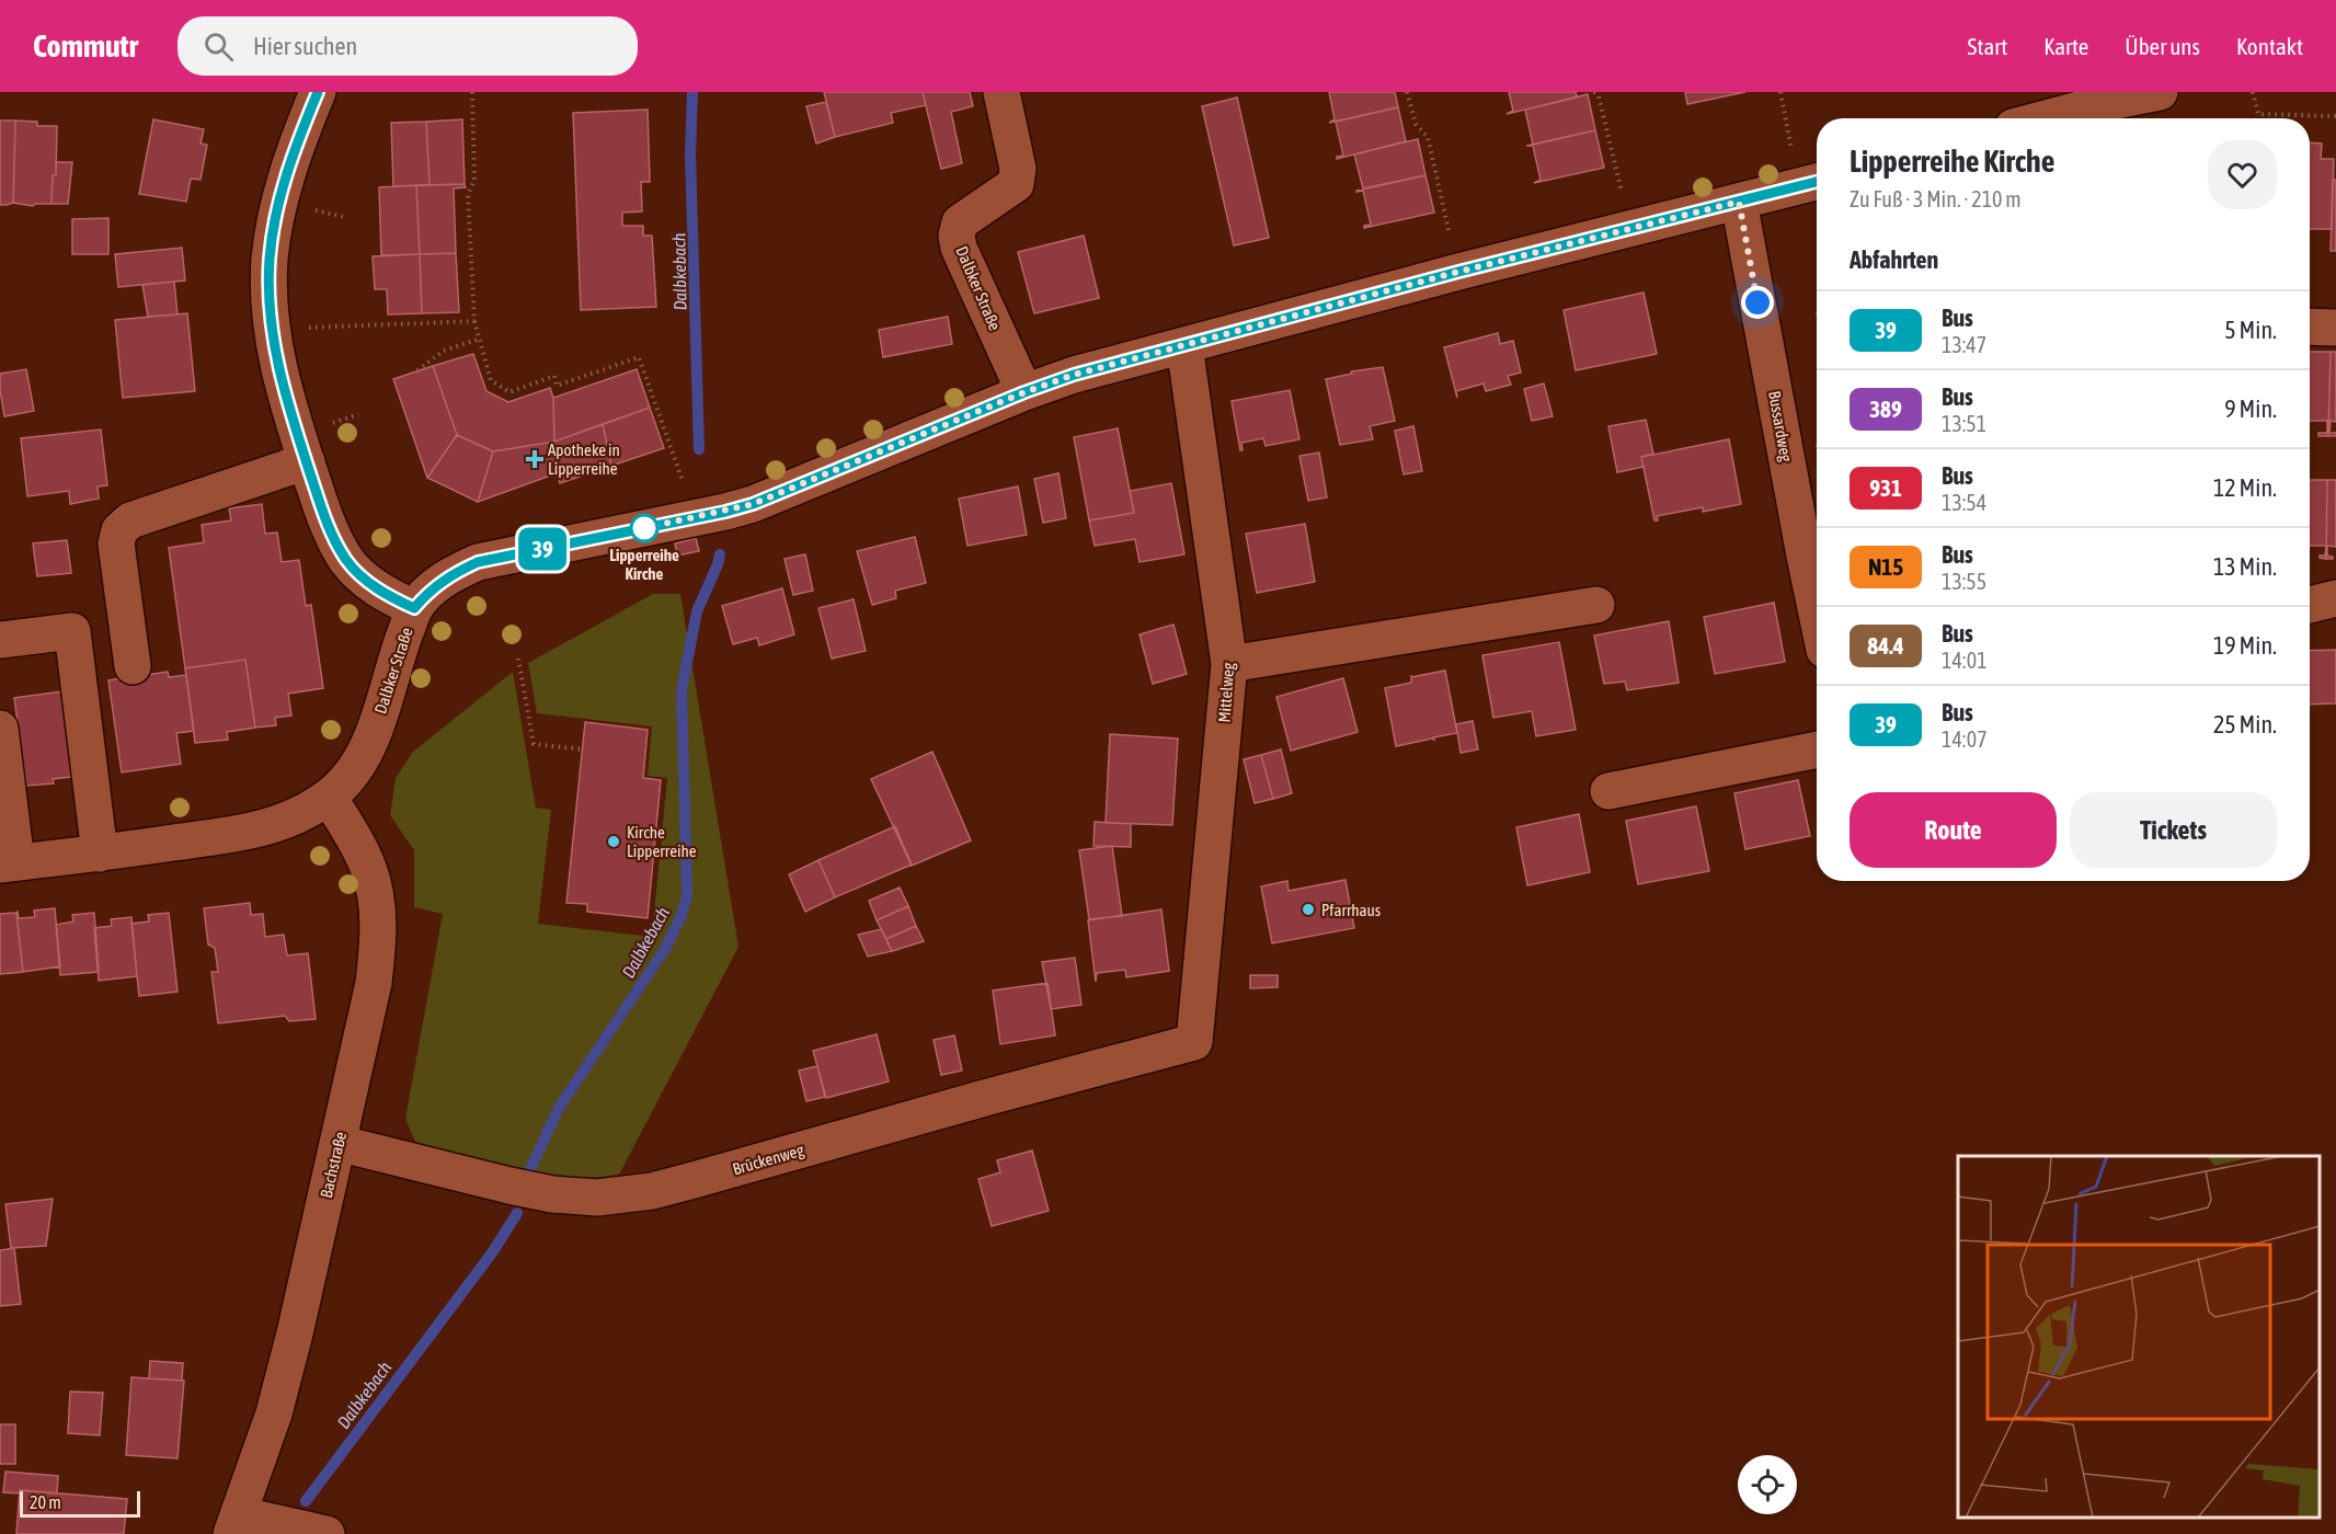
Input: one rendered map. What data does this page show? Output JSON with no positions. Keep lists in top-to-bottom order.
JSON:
{
  "streets": {
    "street": [
      "Dalbker Straße",
      "Bussardweg",
      "Mittelweg",
      "Brückenweg",
      "Bachstraße"
    ]
  },
  "crossings": [
    ["Dalbker Straße", "Bussardweg"],
    ["Dalbker Straße", "Mittelweg"],
    ["Dalbker Straße", "Bachstraße"],
    ["Mittelweg", "Brückenweg"],
    ["Brückenweg", "Bachstraße"]
  ],
  "water": ["Dalbkebach"],
  "places": {
    "health": ["Apotheke in Lipperreihe"],
    "other": ["Lipperreihe Kirche", "Kirche Lipperreihe", "Pfarrhaus"]
  },
  "lines": ["bus line 39"],
  "scale_bar": "20 m",
  "page": {
    "header": "Commutr",
    "search": "Hier suchen",
    "nav": [
      "Start",
      "Karte",
      "Über uns",
      "Kontakt"
    ],
    "on_map": "39",
    "heading": [
      ["Lipperreihe Kirche", "Zu Fuß · 3 Min. · 210 m"],
      "Abfahrten"
    ],
    "list": [
      {
        "mark": "39",
        "name": "Bus",
        "note": "13:47",
        "value": "5 Min."
      },
      {
        "mark": "389",
        "name": "Bus",
        "note": "13:51",
        "value": "9 Min."
      },
      {
        "mark": "931",
        "name": "Bus",
        "note": "13:54",
        "value": "12 Min."
      },
      {
        "mark": "N15",
        "name": "Bus",
        "note": "13:55",
        "value": "13 Min."
      },
      {
        "mark": "84.4",
        "name": "Bus",
        "note": "14:01",
        "value": "19 Min."
      },
      {
        "mark": "39",
        "name": "Bus",
        "note": "14:07",
        "value": "25 Min."
      }
    ],
    "buttons": ["Route", "Tickets"],
    "scale": "20 m"
  }
}
